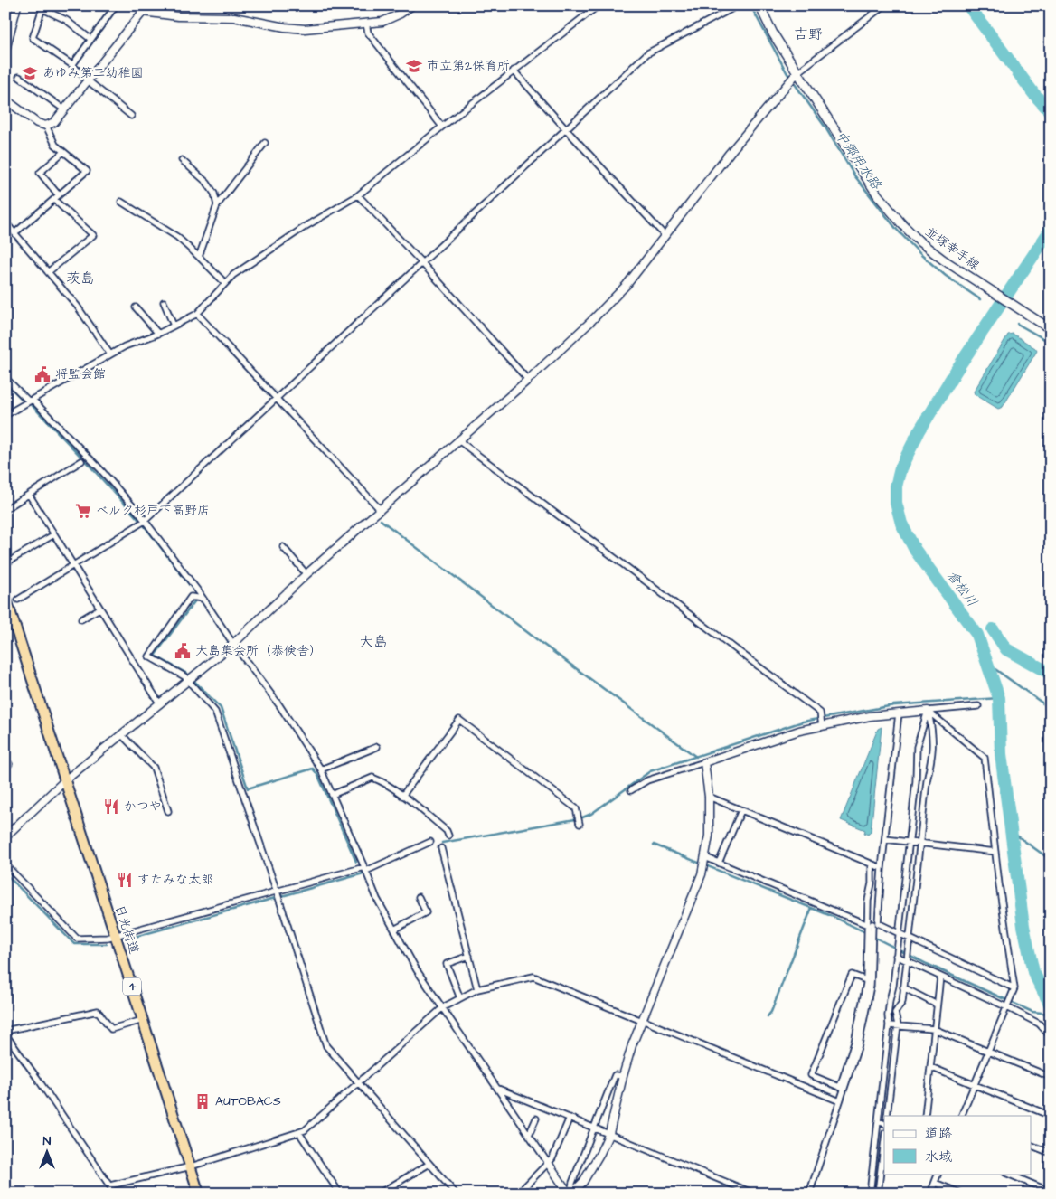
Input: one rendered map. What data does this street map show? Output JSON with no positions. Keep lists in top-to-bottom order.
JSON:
{
  "streets": {
    "highway": ["日光街道", "4"],
    "main road": ["並塚幸手線"]
  },
  "districts": ["吉野", "茨島", "大島"],
  "water": ["中郷用水路", "倉松川"],
  "places": {
    "school or university": ["市立第2保育所", "あゆみ第二幼稚園"],
    "public building": ["将監会館", "大島集会所（恭倹舎）"],
    "supermarket": ["ベルク杉戸下高野店"],
    "restaurant": ["かつや", "すたみな太郎"],
    "building": ["AUTOBACS"]
  },
  "legend": ["道路", "水域"],
  "north": "top"
}
